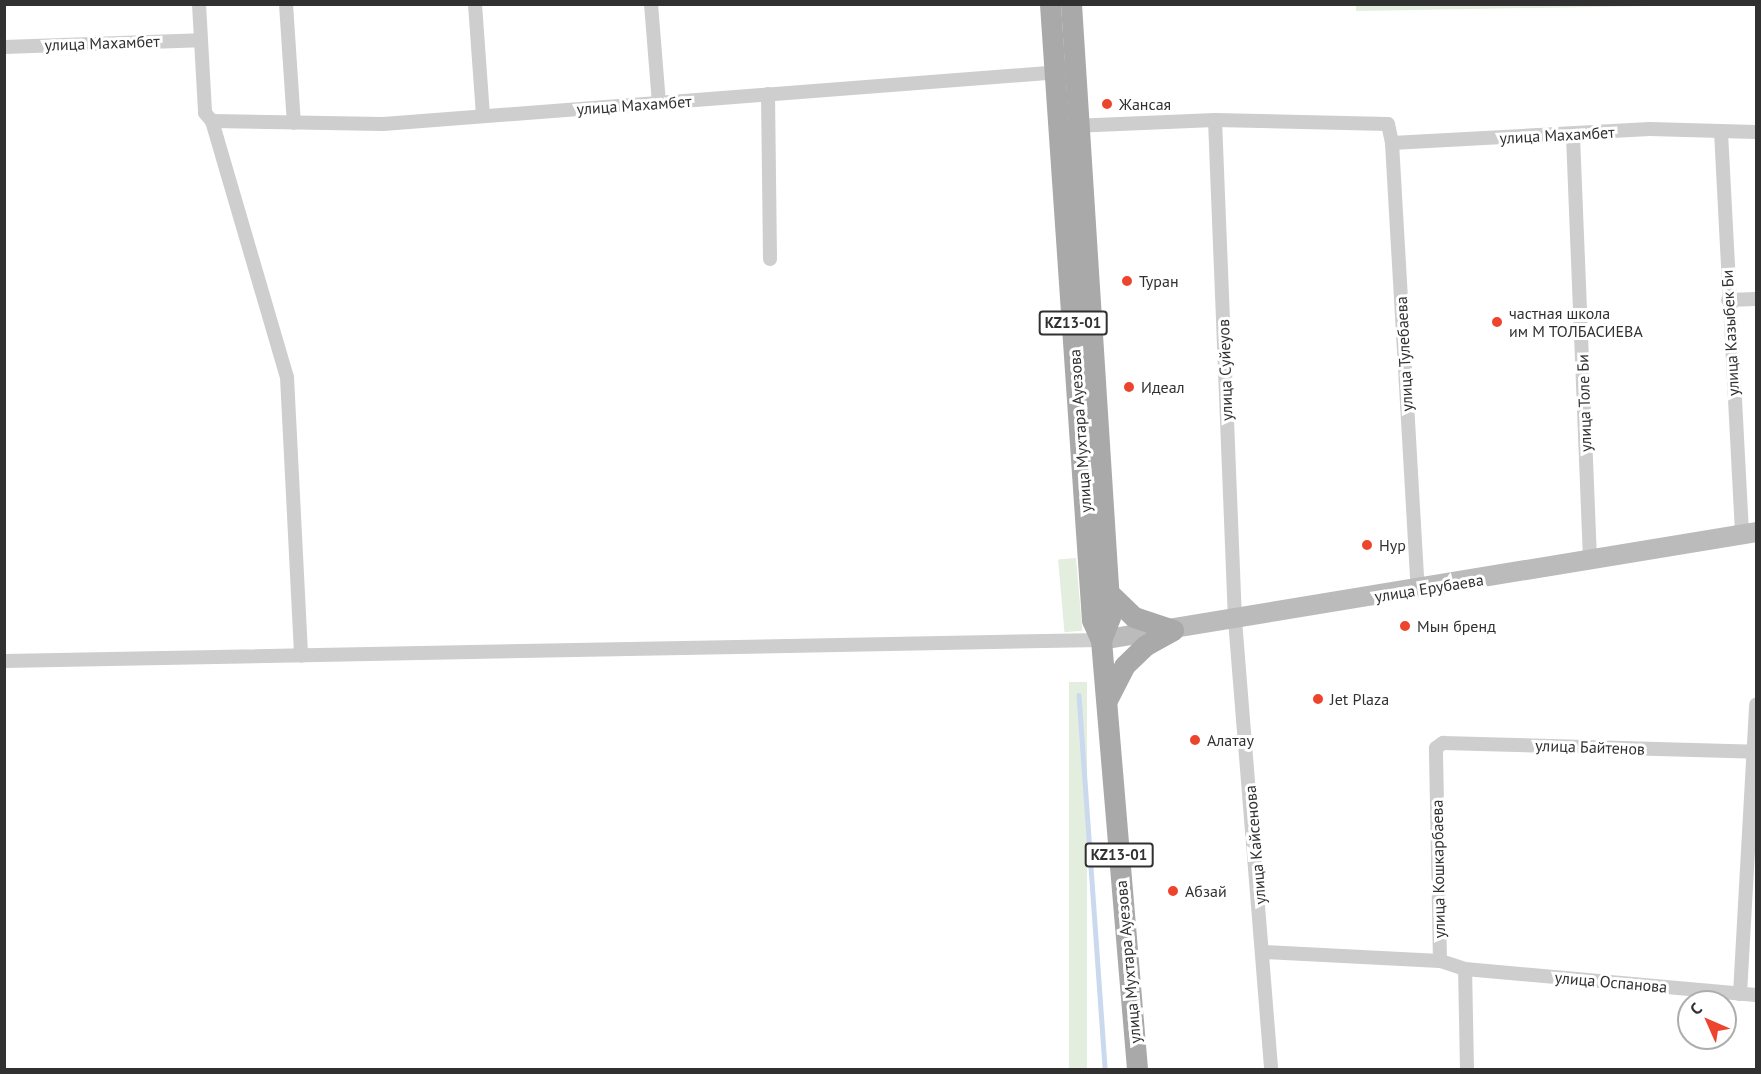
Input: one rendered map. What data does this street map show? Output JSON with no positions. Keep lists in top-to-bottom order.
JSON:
{
  "streets": {
    "main road": ["KZ13-01", "улица Мухтара Ауезова"],
    "street": [
      "улица Махамбет",
      "улица Казыбек Би",
      "улица Тулебаева",
      "улица Суйеуов",
      "улица Толе Би",
      "улица Ерубаева",
      "улица Байтенов",
      "улица Кайсенова",
      "улица Кошкарбаева",
      "улица Оспанова"
    ]
  },
  "crossings": [
    ["улица Махамбет", "улица Казыбек Би"],
    ["улица Махамбет", "улица Тулебаева"],
    ["улица Махамбет", "улица Толе Би"],
    ["улица Махамбет", "улица Мухтара Ауезова"],
    ["улица Казыбек Би", "улица Ерубаева"],
    ["улица Тулебаева", "улица Суйеуов"],
    ["улица Тулебаева", "улица Ерубаева"],
    ["улица Суйеуов", "улица Ерубаева"],
    ["улица Суйеуов", "улица Кайсенова"],
    ["улица Толе Би", "улица Ерубаева"],
    ["улица Мухтара Ауезова", "улица Ерубаева"],
    ["улица Ерубаева", "улица Кайсенова"],
    ["улица Байтенов", "улица Кошкарбаева"],
    ["улица Кошкарбаева", "улица Оспанова"]
  ],
  "places": [
    "Жансая",
    "Туран",
    "частная школа им М ТОЛБАСИЕВА",
    "Идеал",
    "Нур",
    "Мын бренд",
    "Jet Plaza",
    "Алатау",
    "Абзай"
  ],
  "north": "top left"
}
